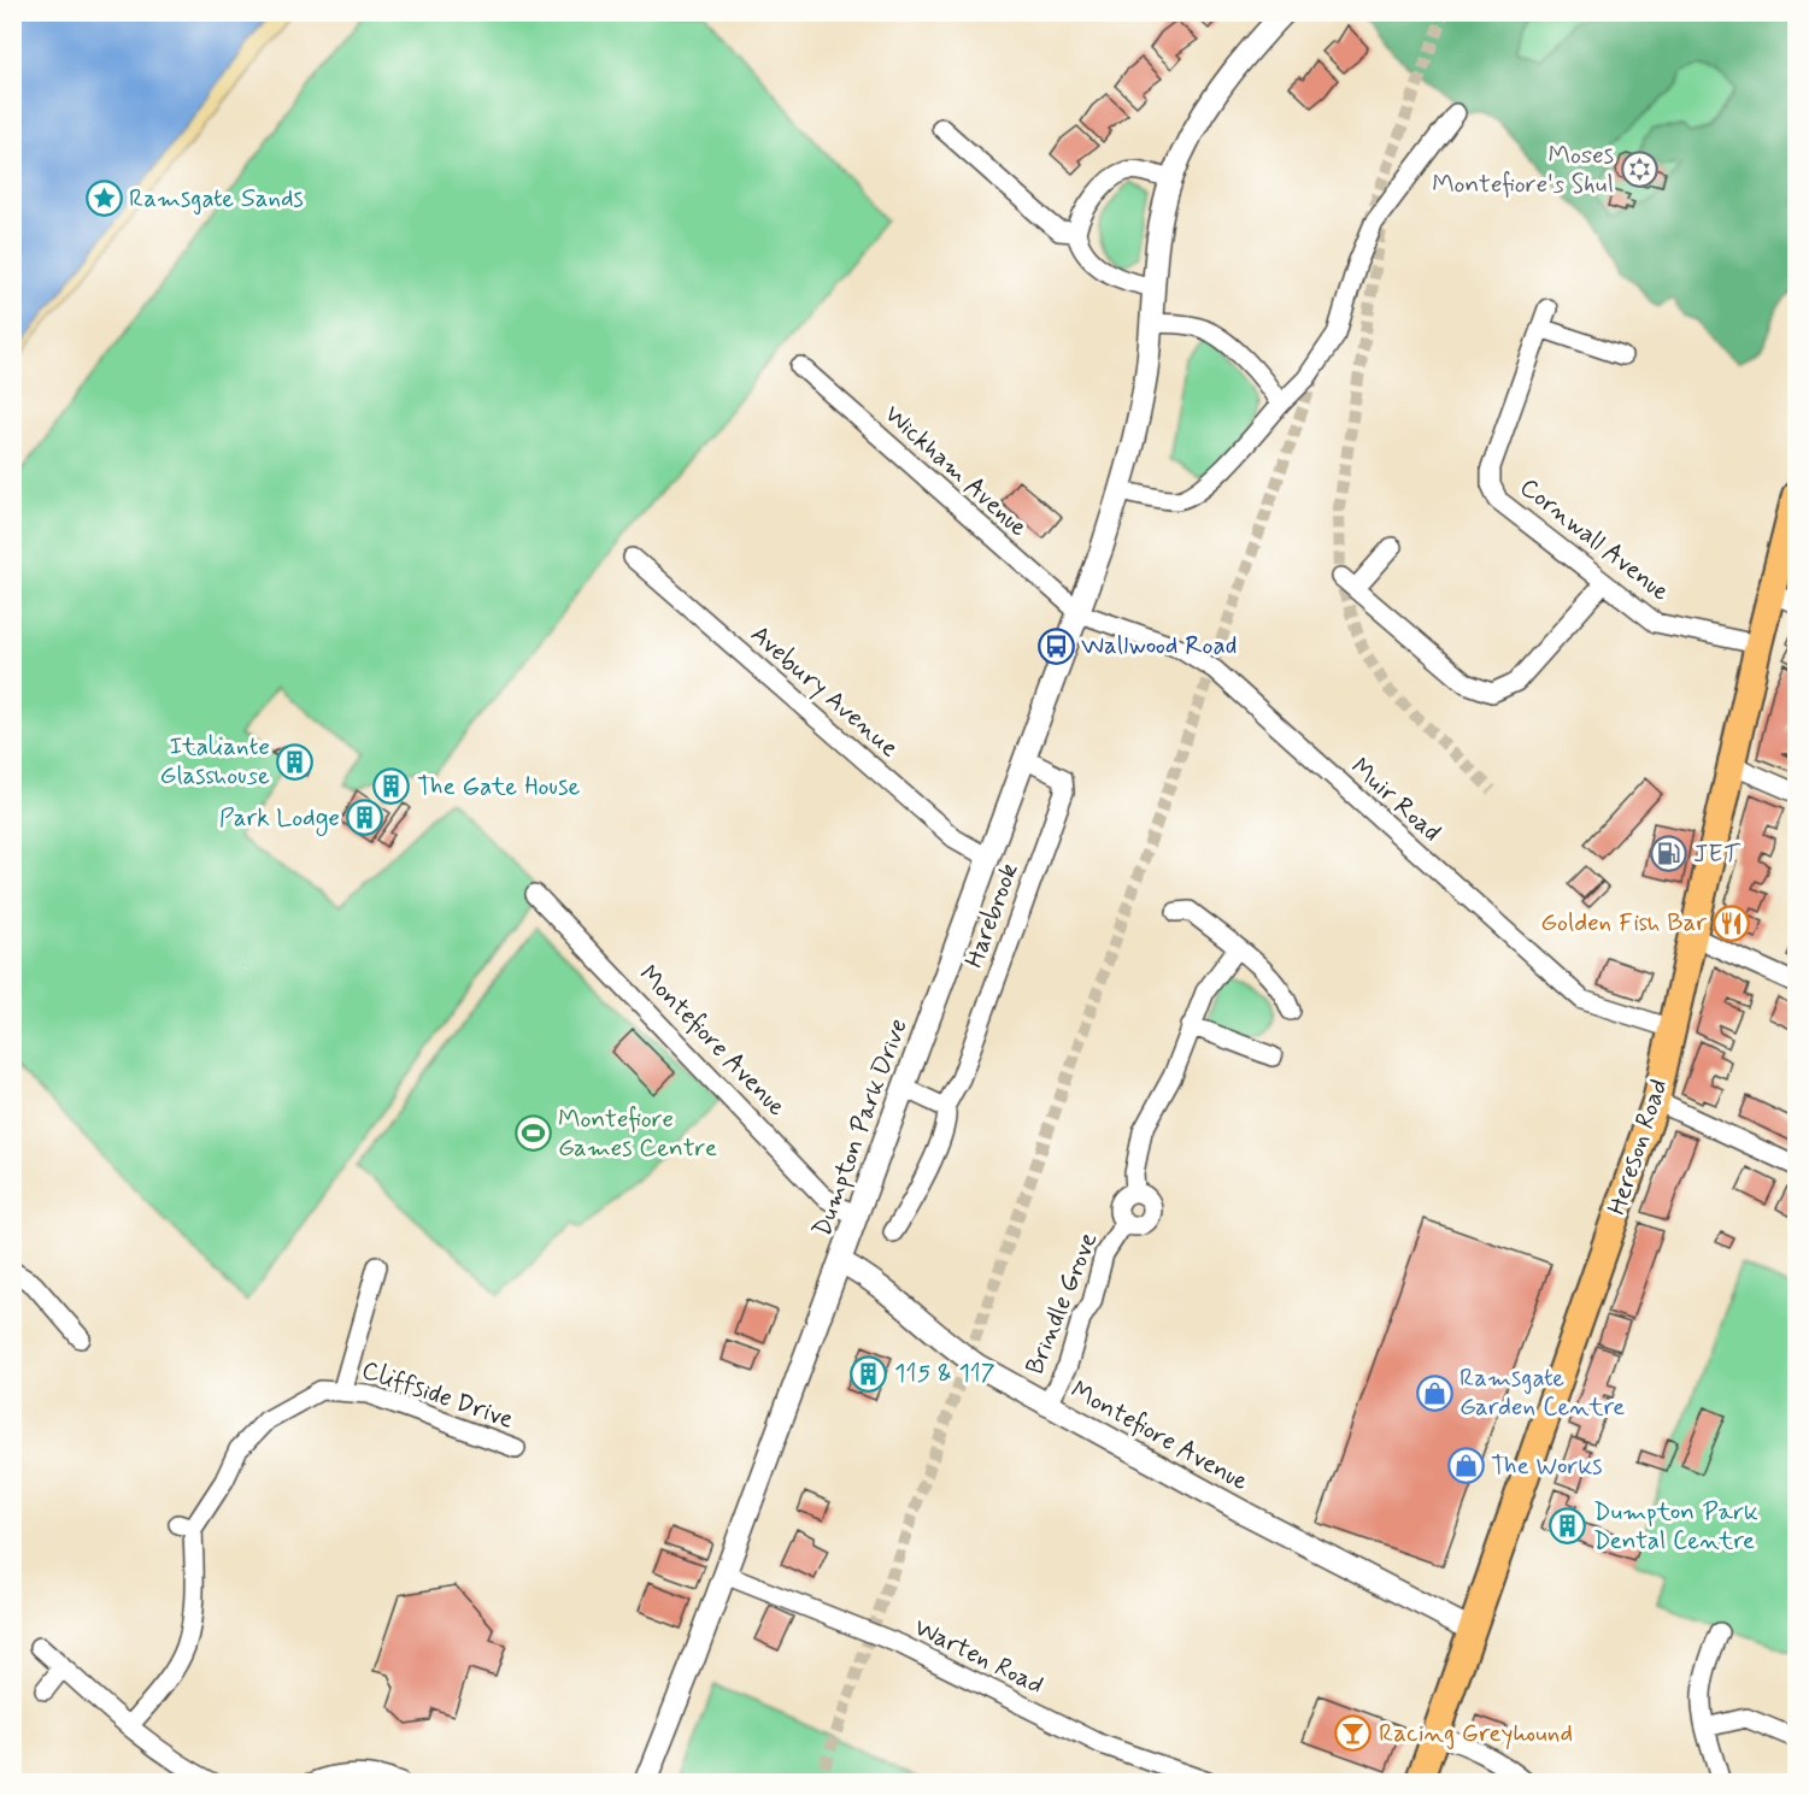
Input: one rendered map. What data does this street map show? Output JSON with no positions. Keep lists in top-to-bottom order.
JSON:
{
  "streets": {
    "main road": ["Hereson Road"],
    "street": [
      "Wickham Avenue",
      "Cornwall Avenue",
      "Avebury Avenue",
      "Muir Road",
      "Harebrook",
      "Montefiore Avenue",
      "Dumpton Park Drive",
      "Brindle Grove",
      "Cliffside Drive",
      "Warten Road"
    ]
  },
  "crossings": [
    ["Wickham Avenue", "Muir Road"],
    ["Wickham Avenue", "Dumpton Park Drive"],
    ["Cornwall Avenue", "Hereson Road"],
    ["Avebury Avenue", "Dumpton Park Drive"],
    ["Muir Road", "Dumpton Park Drive"],
    ["Muir Road", "Hereson Road"],
    ["Harebrook", "Dumpton Park Drive"],
    ["Montefiore Avenue", "Dumpton Park Drive"],
    ["Montefiore Avenue", "Hereson Road"],
    ["Montefiore Avenue", "Brindle Grove"],
    ["Dumpton Park Drive", "Warten Road"]
  ],
  "places": {
    "synagogue": ["Moses Montefiore's Shul"],
    "place": ["Ramsgate Sands"],
    "bus stop": ["Wallwood Road"],
    "building": [
      "Italiante Glasshouse",
      "The Gate House",
      "Park Lodge",
      "115 & 117",
      "Dumpton Park Dental Centre"
    ],
    "fuel station": ["JET"],
    "restaurant": ["Golden Fish Bar"],
    "sports": ["Montefiore Games Centre"],
    "shop": ["Ramsgate Garden Centre", "The Works"],
    "bar": ["Racing Greyhound"]
  }
}
